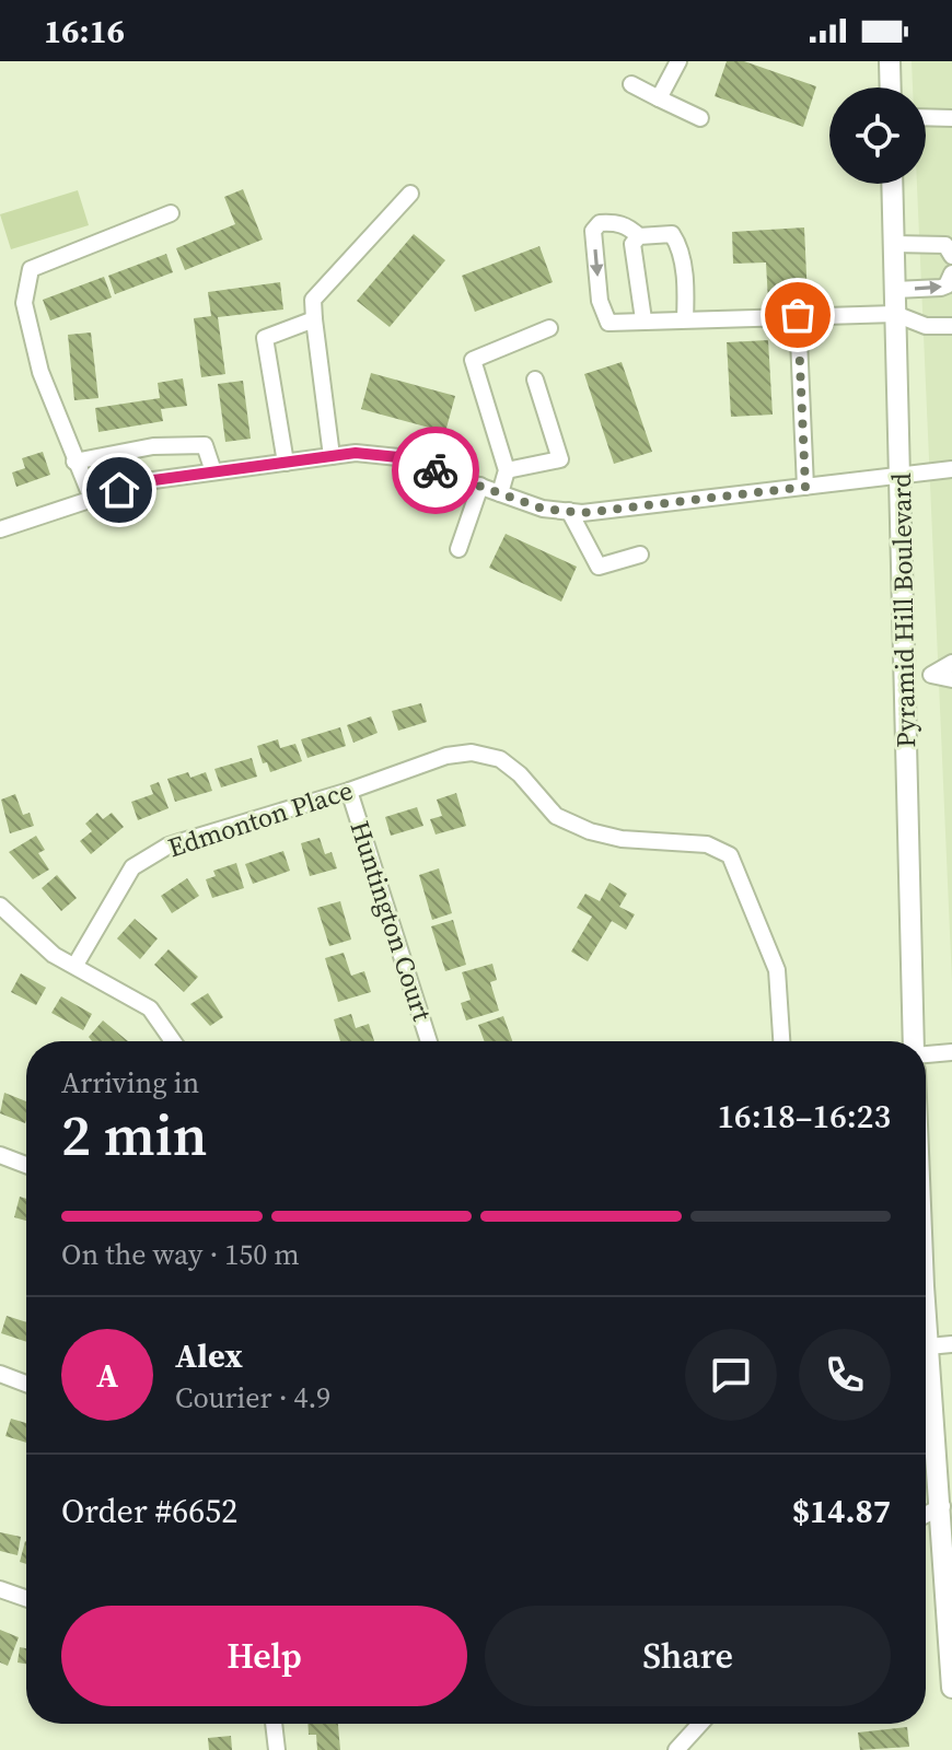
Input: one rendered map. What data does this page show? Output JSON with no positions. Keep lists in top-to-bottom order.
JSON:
{
  "streets": {
    "main road": ["Pyramid Hill Boulevard"],
    "street": ["Edmonton Place", "Huntington Court"]
  },
  "crossings": [
    ["Edmonton Place", "Huntington Court"]
  ],
  "page": {
    "status": "16:16",
    "heading": ["2 min", "Arriving in", "16:18–16:23"],
    "panel": [
      "Alex",
      "Courier · 4.9",
      "Order #6652",
      "$14.87"
    ],
    "bar": "On the way · 150 m",
    "round": "A",
    "buttons": ["Help", "Share"]
  }
}
